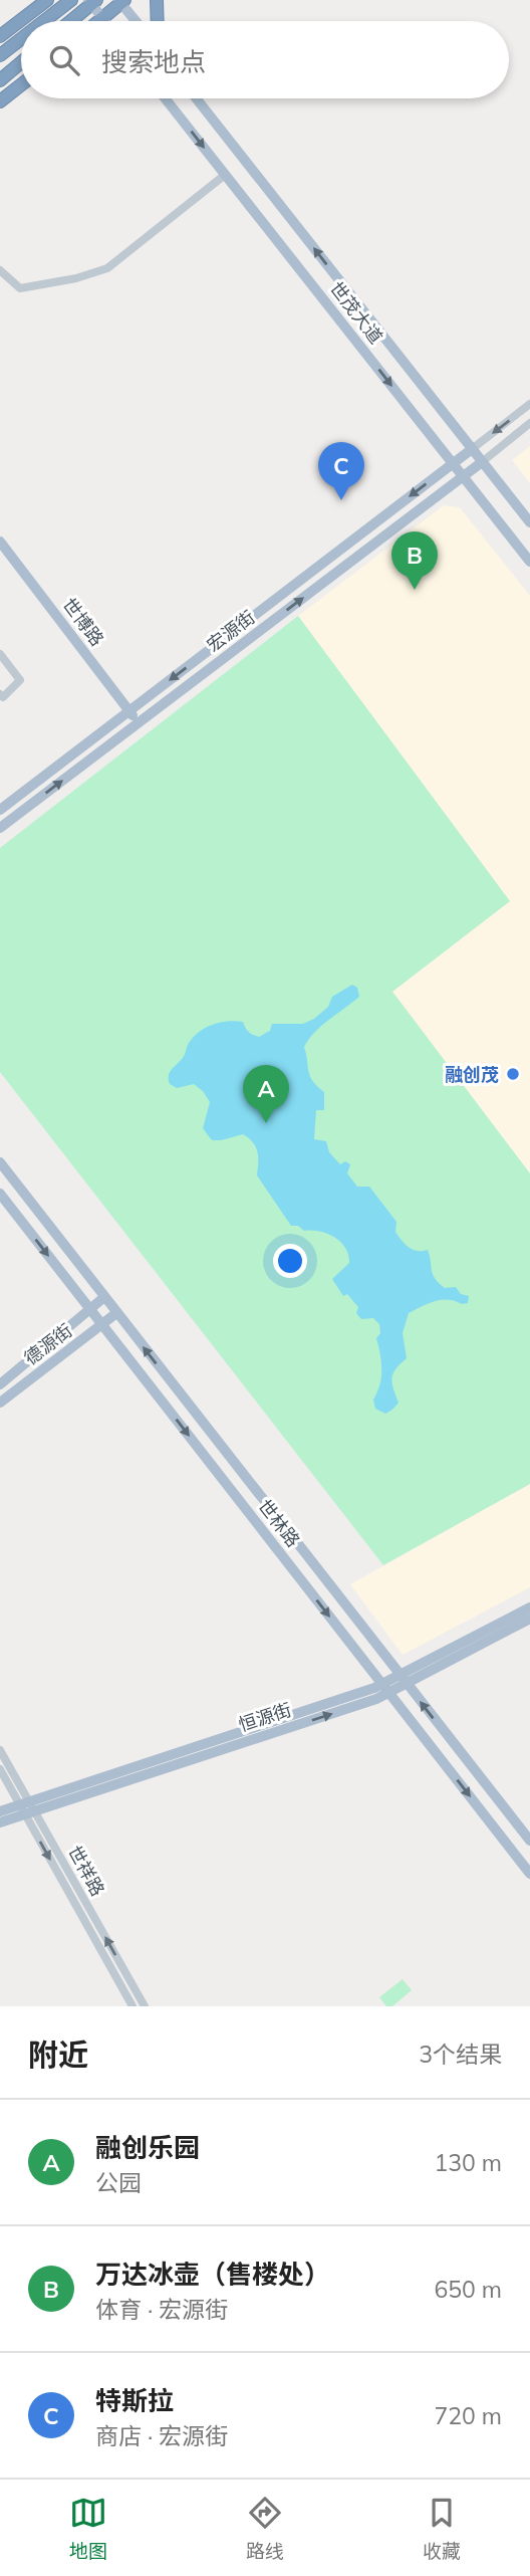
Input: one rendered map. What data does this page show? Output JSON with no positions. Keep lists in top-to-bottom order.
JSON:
{
  "streets": {
    "main road": [
      "世茂大道",
      "世博路",
      "宏源街",
      "德源街",
      "世林路",
      "恒源街"
    ],
    "street": ["世祥路"]
  },
  "crossings": [
    ["世茂大道", "宏源街"],
    ["世博路", "宏源街"],
    ["德源街", "世林路"],
    ["世林路", "恒源街"],
    ["恒源街", "世祥路"]
  ],
  "places": ["融创茂"],
  "page": {
    "search": "搜索地点",
    "pins": ["C", "B", "A"],
    "heading": ["附近", "3个结果"],
    "list": [
      {
        "mark": "A",
        "name": "融创乐园",
        "note": "公园",
        "value": "130 m"
      },
      {
        "mark": "B",
        "name": "万达冰壶（售楼处）",
        "note": "体育 · 宏源街",
        "value": "650 m"
      },
      {
        "mark": "C",
        "name": "特斯拉",
        "note": "商店 · 宏源街",
        "value": "720 m"
      }
    ],
    "nav": ["地图", "路线", "收藏"]
  }
}
